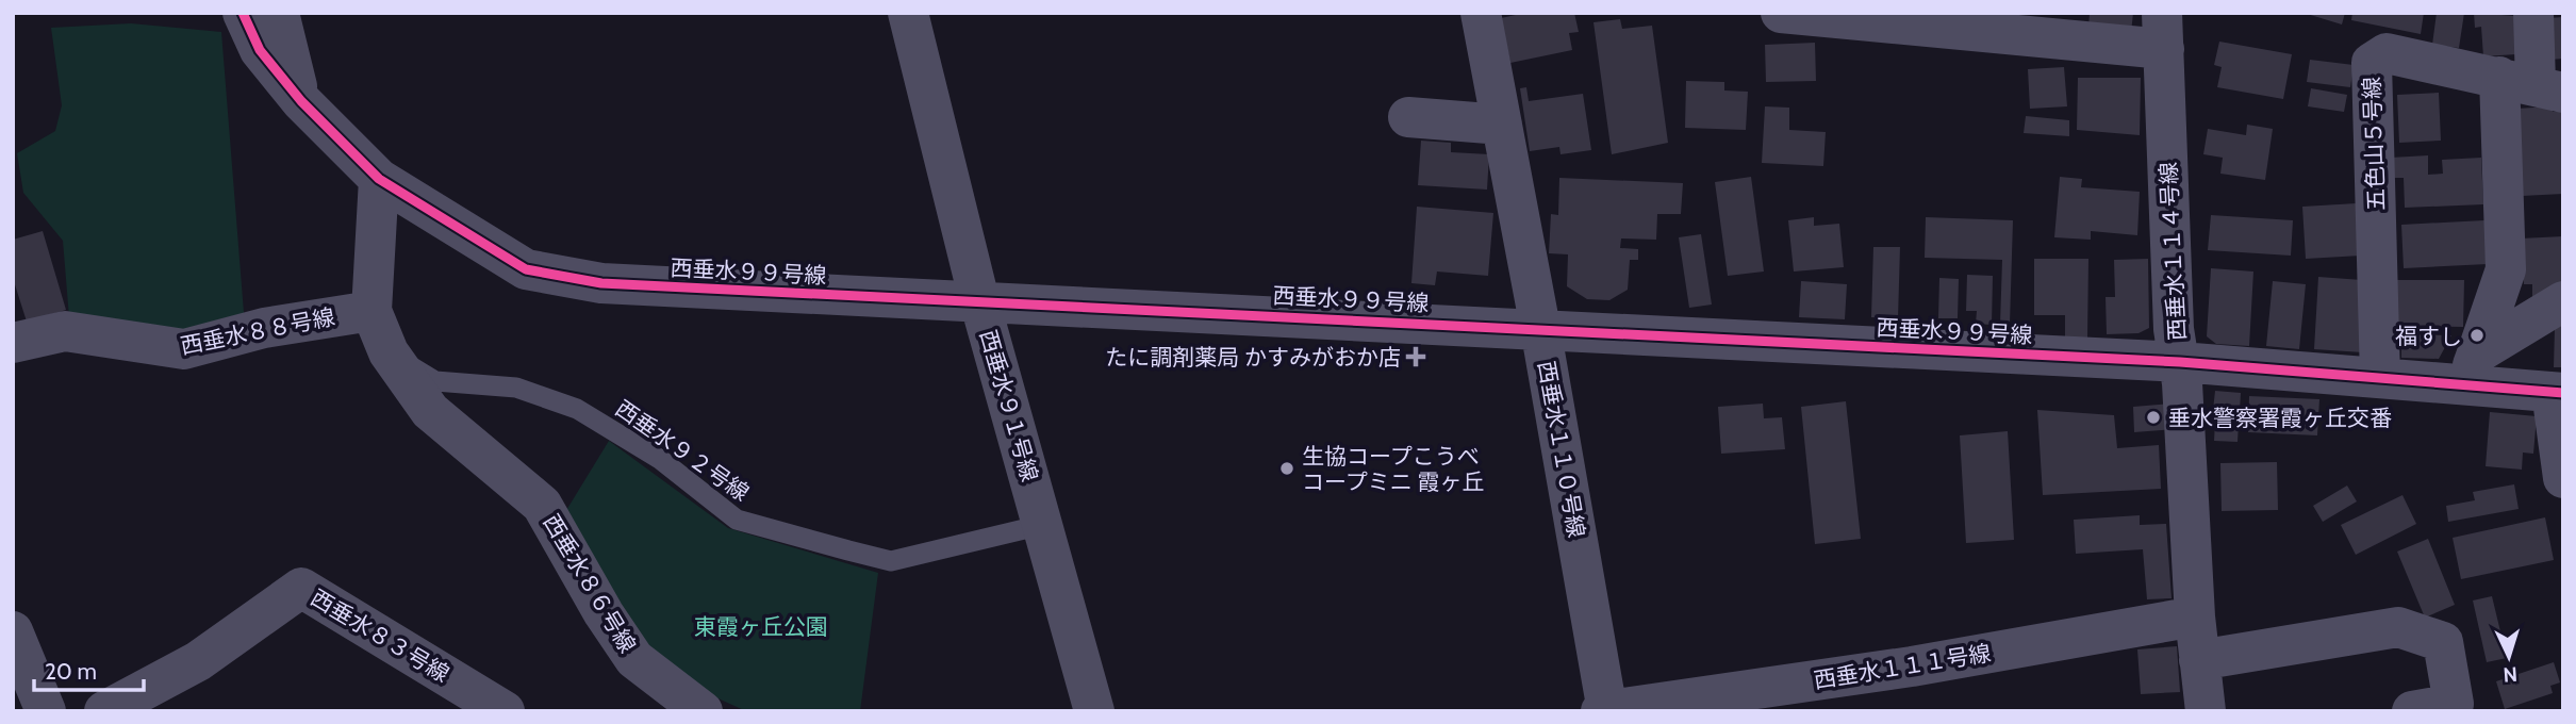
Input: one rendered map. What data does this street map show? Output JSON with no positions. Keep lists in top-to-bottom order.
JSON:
{
  "streets": {
    "street": [
      "五色山５号線",
      "西垂水１１４号線",
      "西垂水９９号線",
      "西垂水８８号線",
      "西垂水９１号線",
      "西垂水１１０号線",
      "西垂水８６号線",
      "西垂水８３号線",
      "西垂水１１１号線"
    ],
    "lane": ["西垂水９２号線"]
  },
  "crossings": [
    ["五色山５号線", "西垂水９９号線"],
    ["西垂水１１４号線", "西垂水９９号線"],
    ["西垂水１１４号線", "西垂水１１１号線"],
    ["西垂水９９号線", "西垂水９１号線"],
    ["西垂水９９号線", "西垂水１１０号線"],
    ["西垂水９９号線", "西垂水８６号線"],
    ["西垂水８８号線", "西垂水８６号線"],
    ["西垂水９１号線", "西垂水９２号線"],
    ["西垂水１１０号線", "西垂水１１１号線"],
    ["西垂水９２号線", "西垂水８６号線"]
  ],
  "parks": ["東霞ヶ丘公園"],
  "places": {
    "other": ["福すし", "垂水警察署霞ヶ丘交番", "生協コープこうべ コープミニ 霞ヶ丘"],
    "health": ["たに調剤薬局 かすみがおか店"]
  },
  "scale_bar": "20 m",
  "north": "bottom"
}
